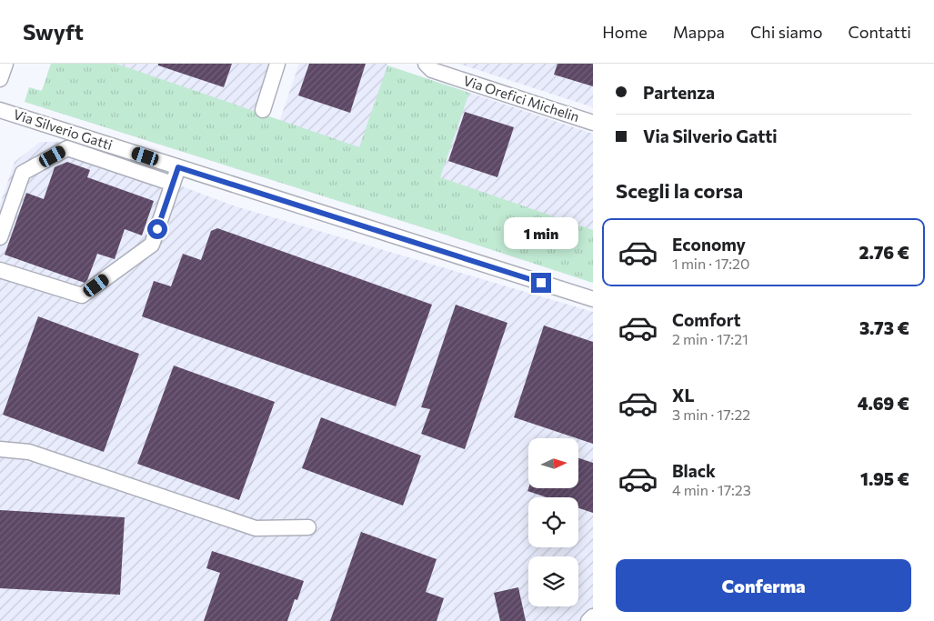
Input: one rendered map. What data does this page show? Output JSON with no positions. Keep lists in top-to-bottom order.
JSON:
{
  "streets": {
    "street": ["Via Orefici Michelin", "Via Silverio Gatti"]
  },
  "north": "right",
  "page": {
    "header": "Swyft",
    "nav": [
      "Home",
      "Mappa",
      "Chi siamo",
      "Contatti"
    ],
    "banner": ["Partenza", "Via Silverio Gatti"],
    "heading": "Scegli la corsa",
    "bubble": "1 min",
    "list": [
      {
        "name": "Economy",
        "note": "1 min · 17:20",
        "value": "2.76 €"
      },
      {
        "name": "Comfort",
        "note": "2 min · 17:21",
        "value": "3.73 €"
      },
      {
        "name": "XL",
        "note": "3 min · 17:22",
        "value": "4.69 €"
      },
      {
        "name": "Black",
        "note": "4 min · 17:23",
        "value": "1.95 €"
      }
    ],
    "buttons": "Conferma"
  }
}
